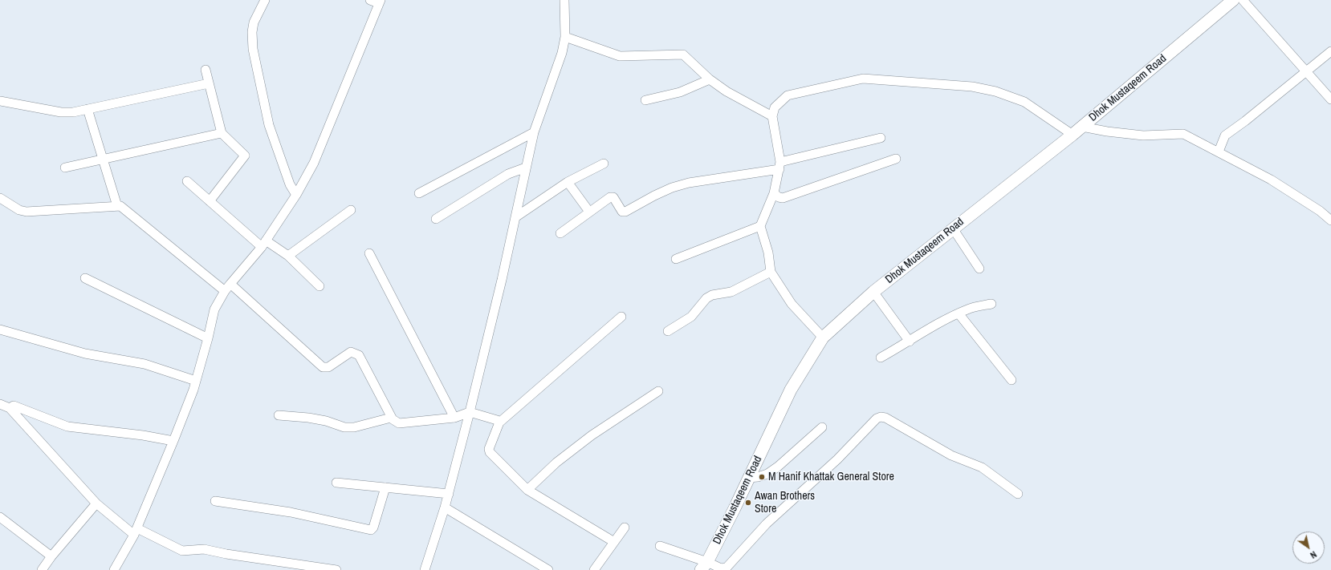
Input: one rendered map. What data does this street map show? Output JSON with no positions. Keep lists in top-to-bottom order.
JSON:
{
  "streets": {
    "street": ["Dhok Mustaqeem Road"]
  },
  "places": ["M Hanif Khattak General Store", "Awan Brothers Store"],
  "north": "bottom right"
}
